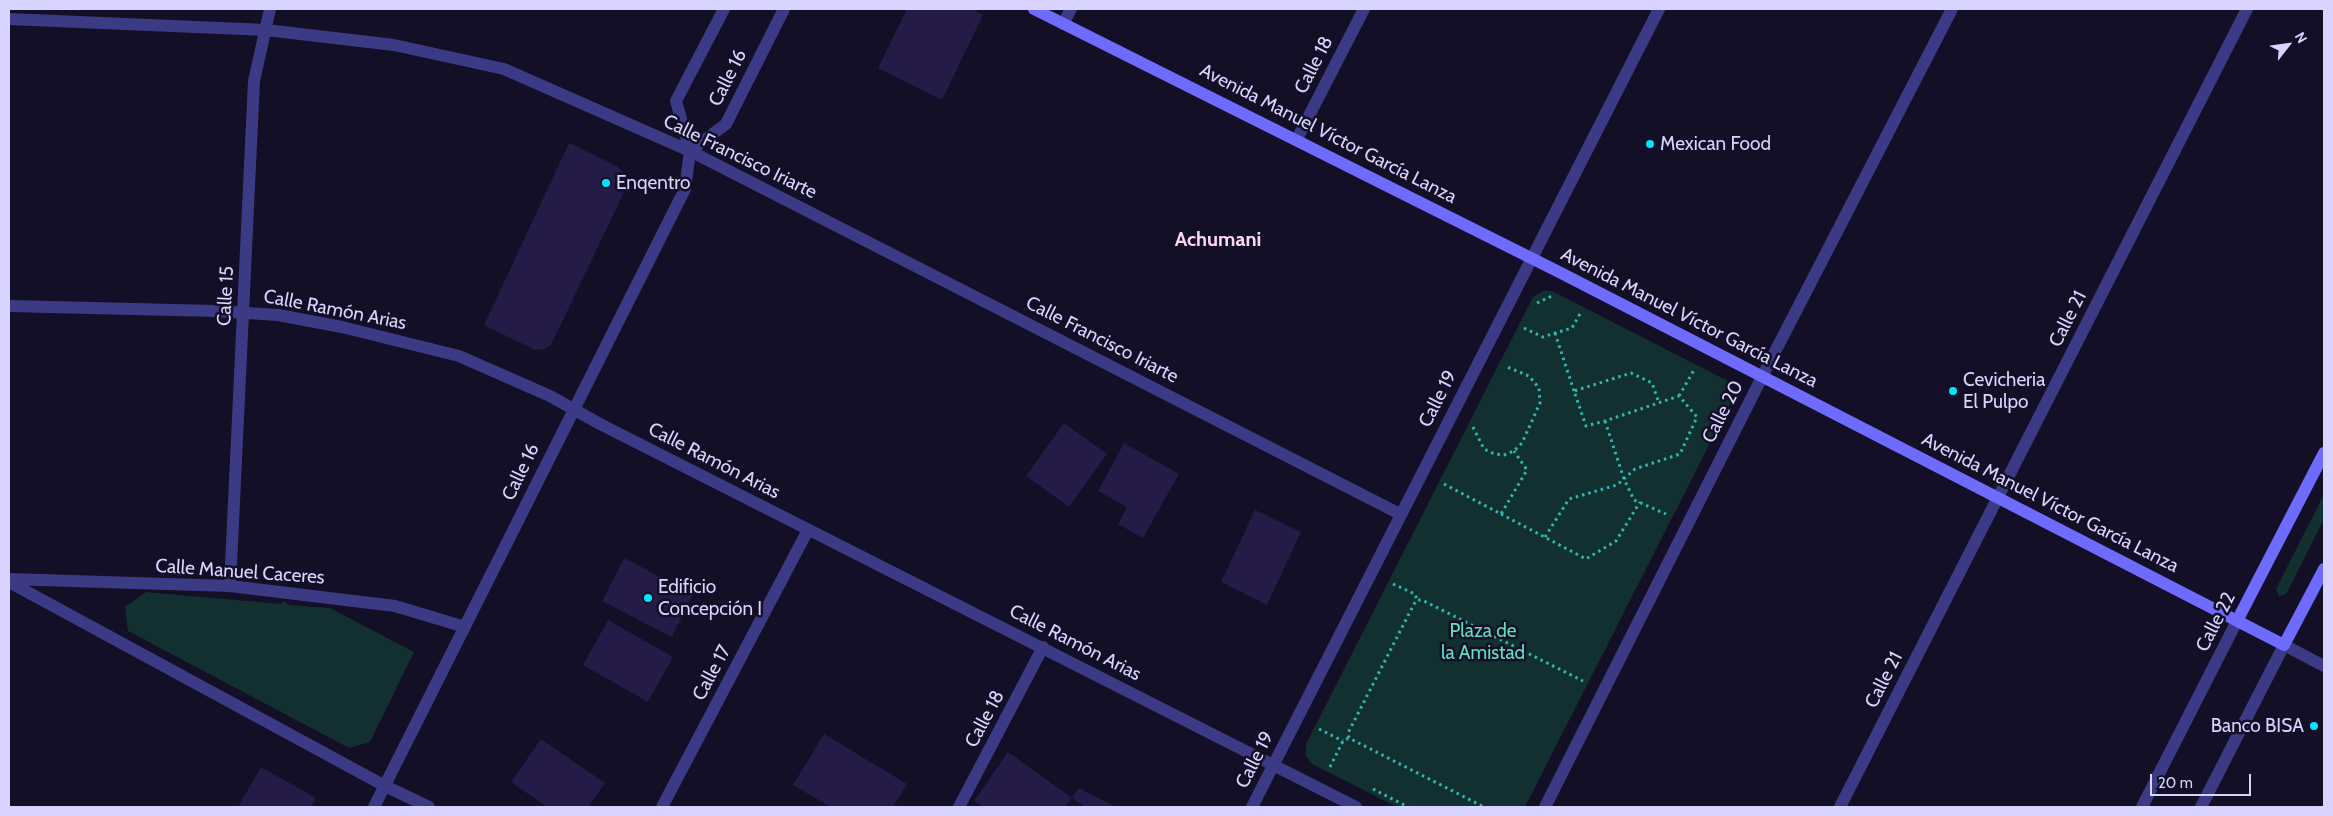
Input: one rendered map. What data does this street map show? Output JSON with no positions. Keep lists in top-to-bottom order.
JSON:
{
  "streets": {
    "main road": ["Avenida Manuel Víctor García Lanza", "Calle 22"],
    "street": [
      "Calle 18",
      "Calle 16",
      "Calle Francisco Iriarte",
      "Calle 15",
      "Calle Ramón Arias",
      "Calle 21",
      "Calle 19",
      "Calle 20",
      "Calle Manuel Caceres",
      "Calle 17"
    ]
  },
  "crossings": [
    ["Calle 18", "Avenida Manuel Víctor García Lanza"],
    ["Calle 18", "Calle Ramón Arias"],
    ["Calle 16", "Calle Francisco Iriarte"],
    ["Calle 16", "Calle Ramón Arias"],
    ["Calle 16", "Calle Manuel Caceres"],
    ["Avenida Manuel Víctor García Lanza", "Calle 21"],
    ["Avenida Manuel Víctor García Lanza", "Calle 19"],
    ["Avenida Manuel Víctor García Lanza", "Calle 20"],
    ["Avenida Manuel Víctor García Lanza", "Calle 22"],
    ["Calle Francisco Iriarte", "Calle 15"],
    ["Calle Francisco Iriarte", "Calle 19"],
    ["Calle 15", "Calle Ramón Arias"],
    ["Calle 15", "Calle Manuel Caceres"],
    ["Calle Ramón Arias", "Calle 19"],
    ["Calle Ramón Arias", "Calle 17"]
  ],
  "districts": ["Achumani"],
  "parks": ["Plaza de la Amistad"],
  "places": [
    "Mexican Food",
    "Enqentro",
    "Cevicheria El Pulpo",
    "Edificio Concepción I",
    "Banco BISA"
  ],
  "scale_bar": "20 m",
  "north": "top right"
}
